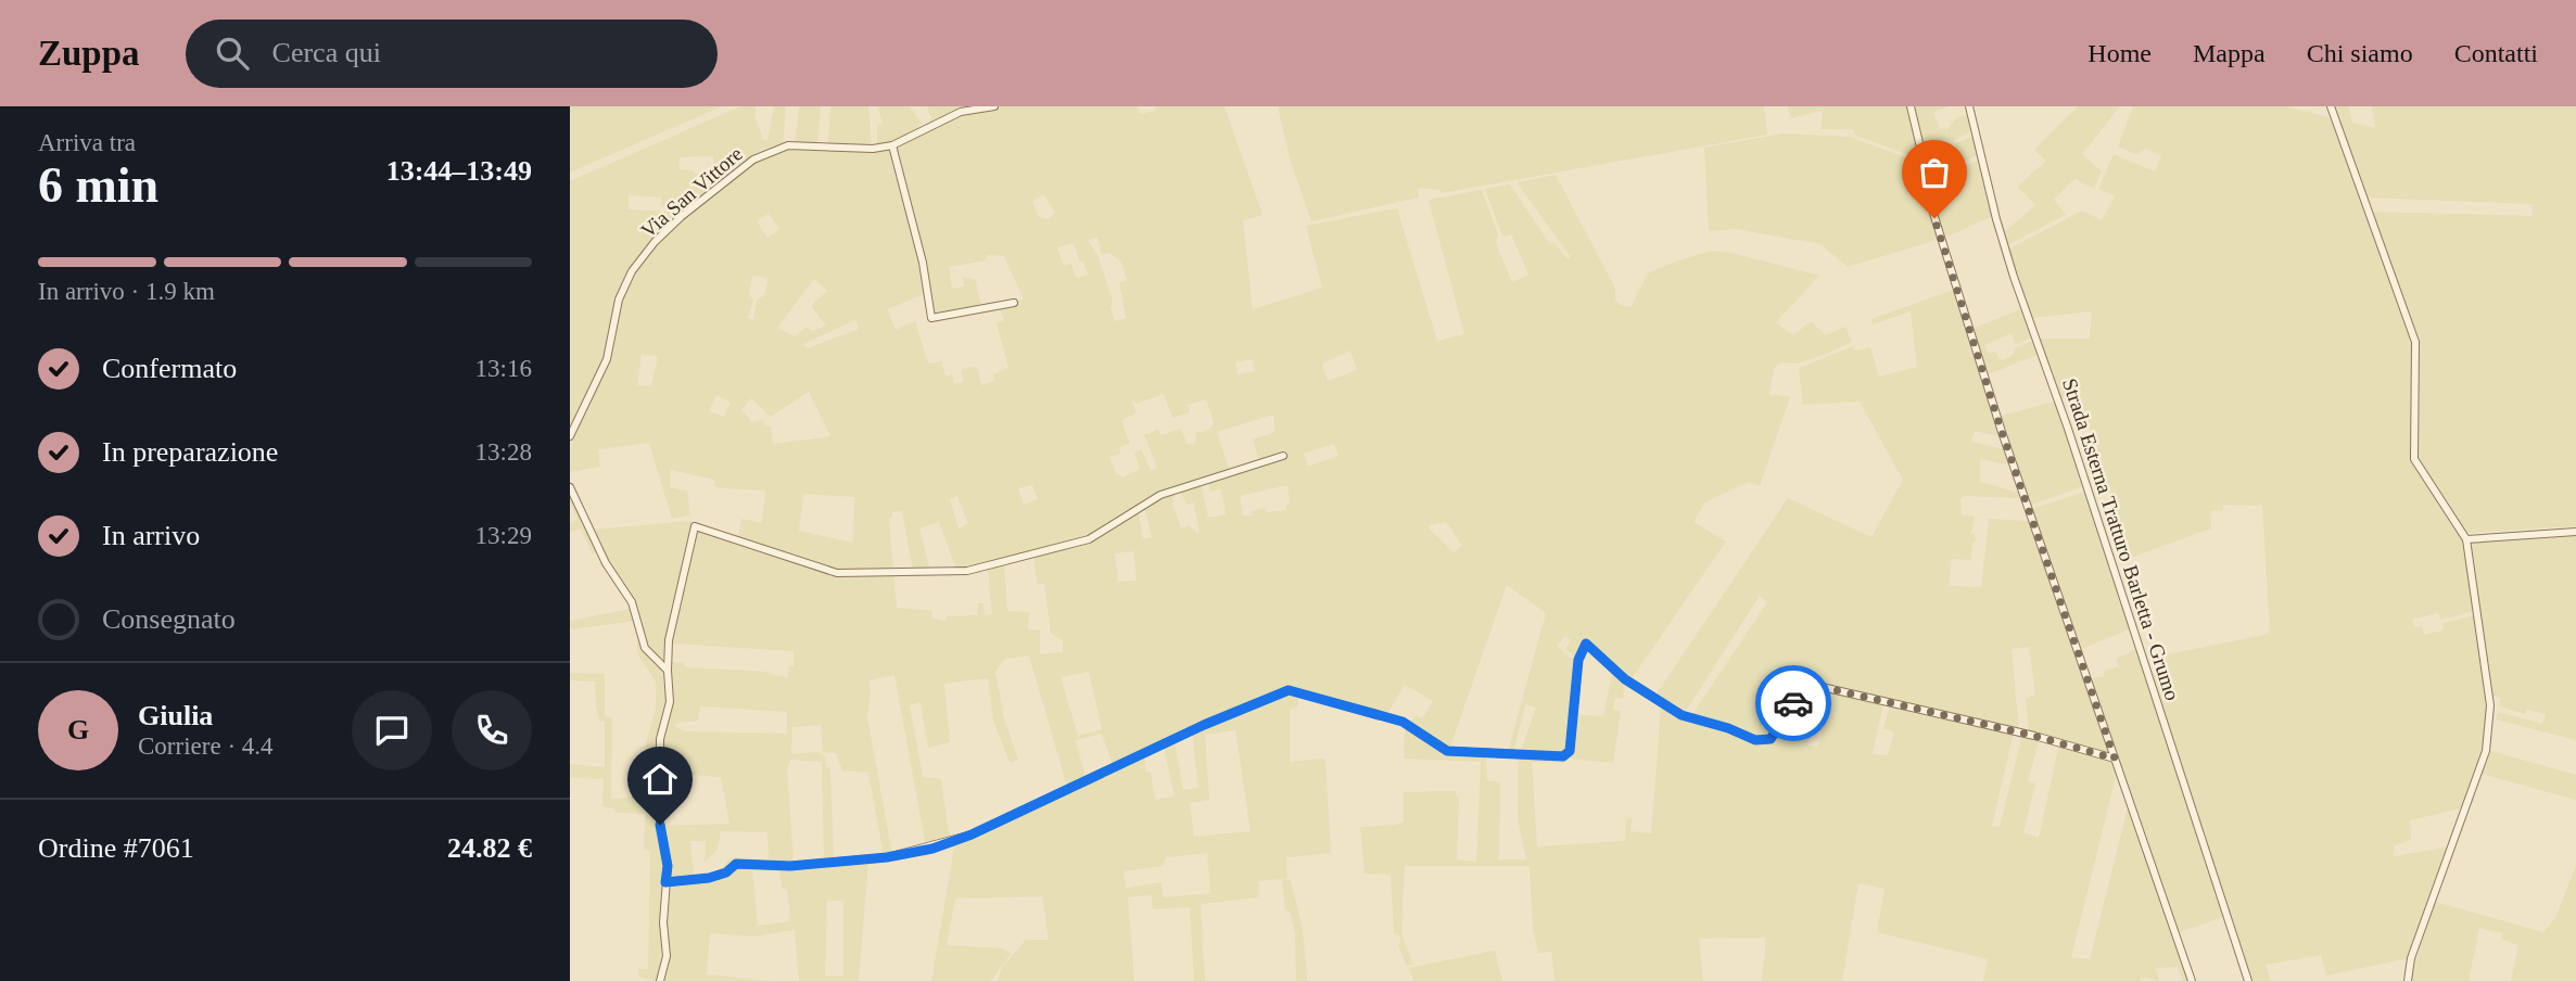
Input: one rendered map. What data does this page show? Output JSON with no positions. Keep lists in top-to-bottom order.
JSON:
{
  "streets": {
    "street": ["Via San Vittore", "Strada Esterna Tratturo Barletta - Grumo"]
  },
  "page": {
    "header": "Zuppa",
    "search": "Cerca qui",
    "nav": [
      "Home",
      "Mappa",
      "Chi siamo",
      "Contatti"
    ],
    "heading": ["6 min", "Arriva tra", "13:44–13:49"],
    "panel": [
      "Giulia",
      "Corriere · 4.4",
      "Ordine #7061",
      "24.82 €"
    ],
    "bar": "In arrivo · 1.9 km",
    "list": [
      ["Confermato", "13:16"],
      ["In preparazione", "13:28"],
      ["In arrivo", "13:29"],
      "Consegnato"
    ],
    "round": "G"
  }
}
